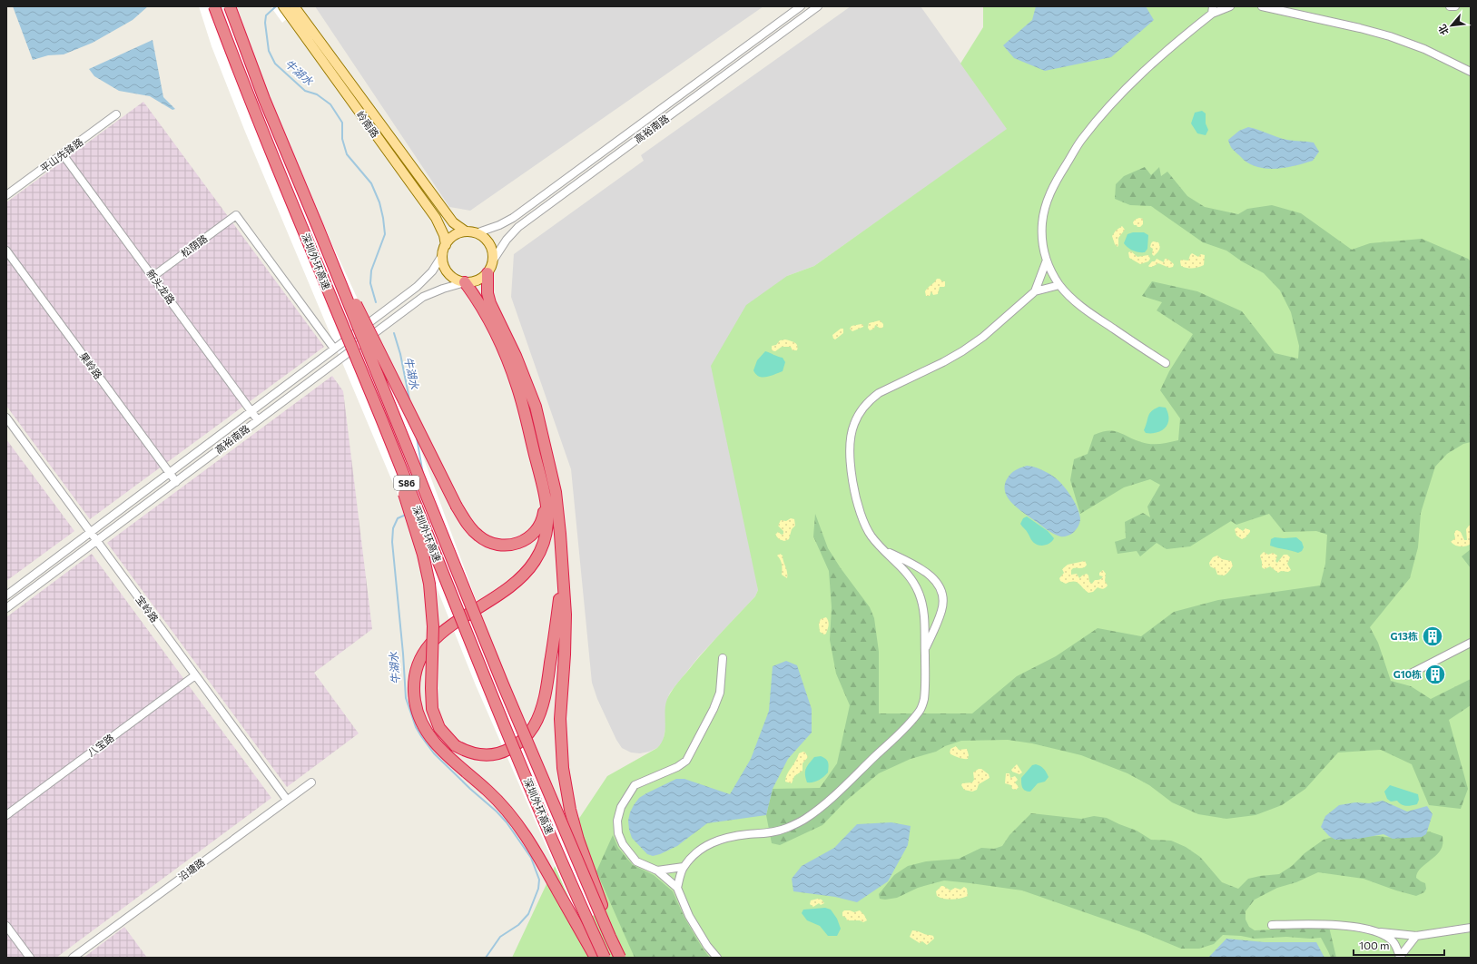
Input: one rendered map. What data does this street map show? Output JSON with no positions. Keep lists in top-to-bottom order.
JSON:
{
  "streets": {
    "highway": ["深圳外环高速", "S86"],
    "main road": ["岭南路"],
    "street": [
      "高裕南路",
      "平山先锋路",
      "松荫路",
      "新头龙路",
      "果岭路",
      "宝岭路",
      "八宝路",
      "沿塘路"
    ]
  },
  "crossings": [
    ["岭南路", "高裕南路"],
    ["高裕南路", "松荫路"],
    ["高裕南路", "新头龙路"],
    ["高裕南路", "果岭路"],
    ["高裕南路", "宝岭路"],
    ["平山先锋路", "新头龙路"],
    ["松荫路", "新头龙路"],
    ["宝岭路", "八宝路"],
    ["宝岭路", "沿塘路"]
  ],
  "water": ["牛湖水"],
  "places": {
    "building": ["G13栋", "G10栋"]
  },
  "scale_bar": "100 m",
  "north": "bottom left"
}
